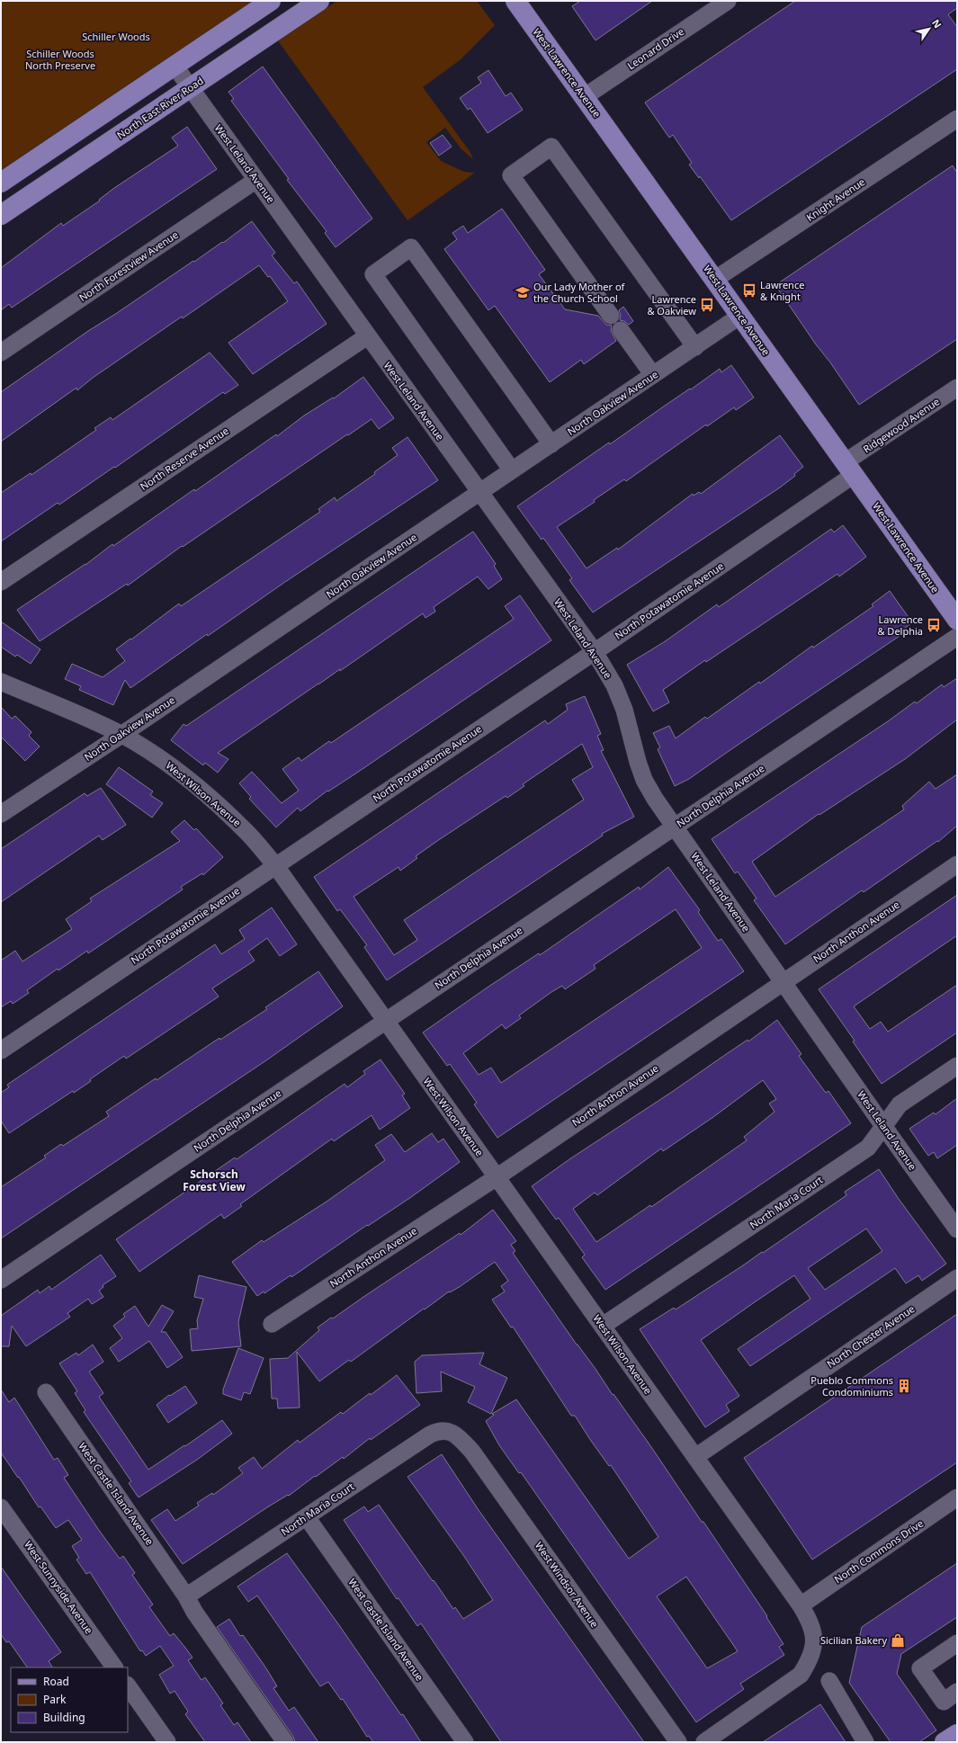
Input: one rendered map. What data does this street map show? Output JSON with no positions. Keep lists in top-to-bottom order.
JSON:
{
  "streets": {
    "main road": ["West Lawrence Avenue", "North East River Road"],
    "street": [
      "Leonard Drive",
      "West Leland Avenue",
      "Knight Avenue",
      "North Forestview Avenue",
      "North Oakview Avenue",
      "Ridgewood Avenue",
      "North Reserve Avenue",
      "North Potawatomie Avenue",
      "West Wilson Avenue",
      "North Delphia Avenue",
      "North Anthon Avenue",
      "North Maria Court",
      "North Chester Avenue",
      "West Castle Island Avenue",
      "North Commons Drive",
      "West Windsor Avenue",
      "West Sunnyside Avenue"
    ]
  },
  "crossings": [
    ["Leonard Drive", "West Lawrence Avenue"],
    ["West Lawrence Avenue", "Knight Avenue"],
    ["West Lawrence Avenue", "North Oakview Avenue"],
    ["West Lawrence Avenue", "Ridgewood Avenue"],
    ["West Lawrence Avenue", "North Potawatomie Avenue"],
    ["North East River Road", "West Leland Avenue"],
    ["West Leland Avenue", "North Forestview Avenue"],
    ["West Leland Avenue", "North Oakview Avenue"],
    ["West Leland Avenue", "North Reserve Avenue"],
    ["West Leland Avenue", "North Potawatomie Avenue"],
    ["West Leland Avenue", "North Delphia Avenue"],
    ["West Leland Avenue", "North Anthon Avenue"],
    ["West Leland Avenue", "North Maria Court"],
    ["North Oakview Avenue", "West Wilson Avenue"],
    ["Ridgewood Avenue", "North Potawatomie Avenue"],
    ["North Potawatomie Avenue", "West Wilson Avenue"],
    ["West Wilson Avenue", "North Delphia Avenue"],
    ["West Wilson Avenue", "North Anthon Avenue"],
    ["West Wilson Avenue", "North Maria Court"],
    ["West Wilson Avenue", "North Chester Avenue"],
    ["West Wilson Avenue", "North Commons Drive"],
    ["North Maria Court", "West Castle Island Avenue"],
    ["North Maria Court", "West Windsor Avenue"]
  ],
  "districts": ["Schorsch Forest View"],
  "parks": ["Schiller Woods", "Schiller Woods North Preserve"],
  "places": {
    "bus stop": ["Lawrence & Knight", "Lawrence & Oakview", "Lawrence & Delphia"],
    "school or university": ["Our Lady Mother of the Church School"],
    "building": ["Pueblo Commons Condominiums"],
    "shop": ["Sicilian Bakery"]
  },
  "legend": ["Road", "Park", "Building"],
  "north": "top right"
}
